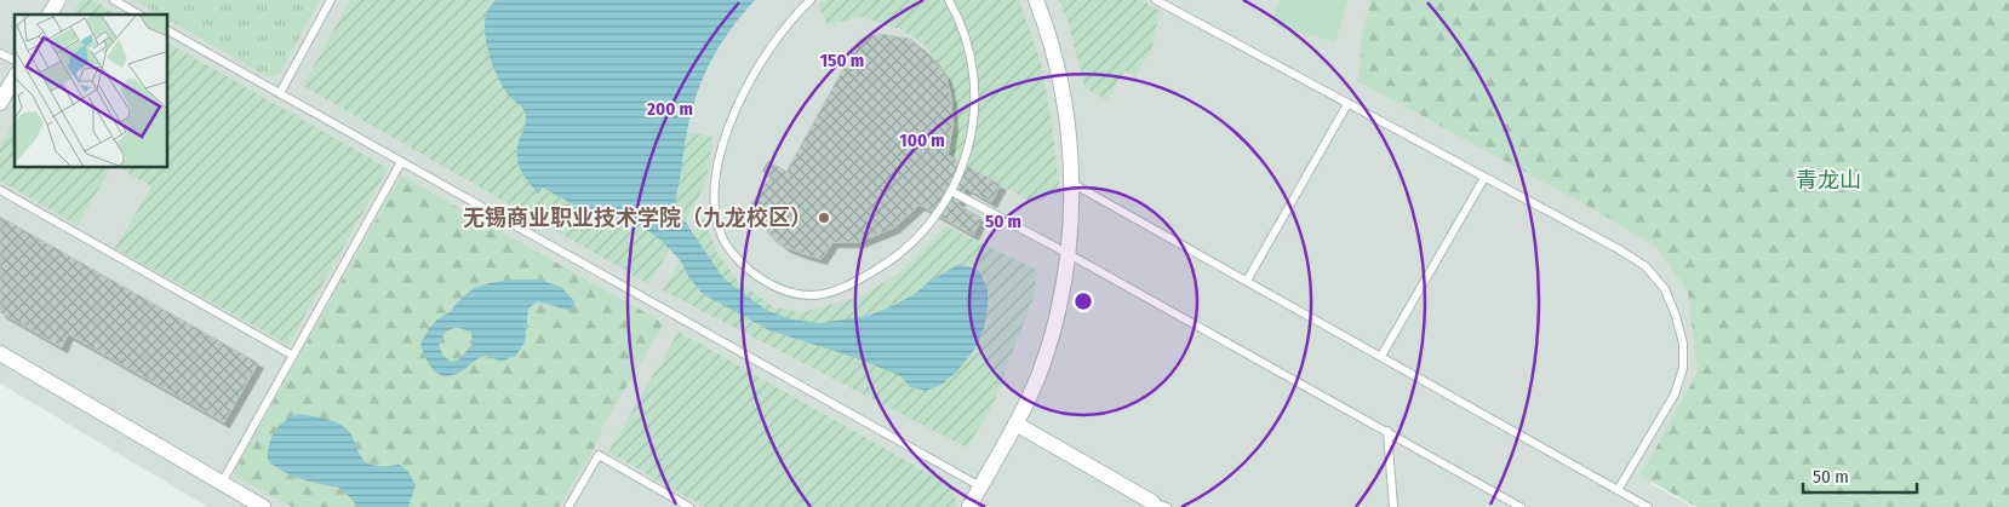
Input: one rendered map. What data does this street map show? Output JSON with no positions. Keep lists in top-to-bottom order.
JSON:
{
  "parks": ["青龙山"],
  "places": ["无锡商业职业技术学院（九龙校区）"],
  "scale_bar": "50 m",
  "rings": [
    "150 m",
    "200 m",
    "100 m",
    "50 m"
  ]
}
